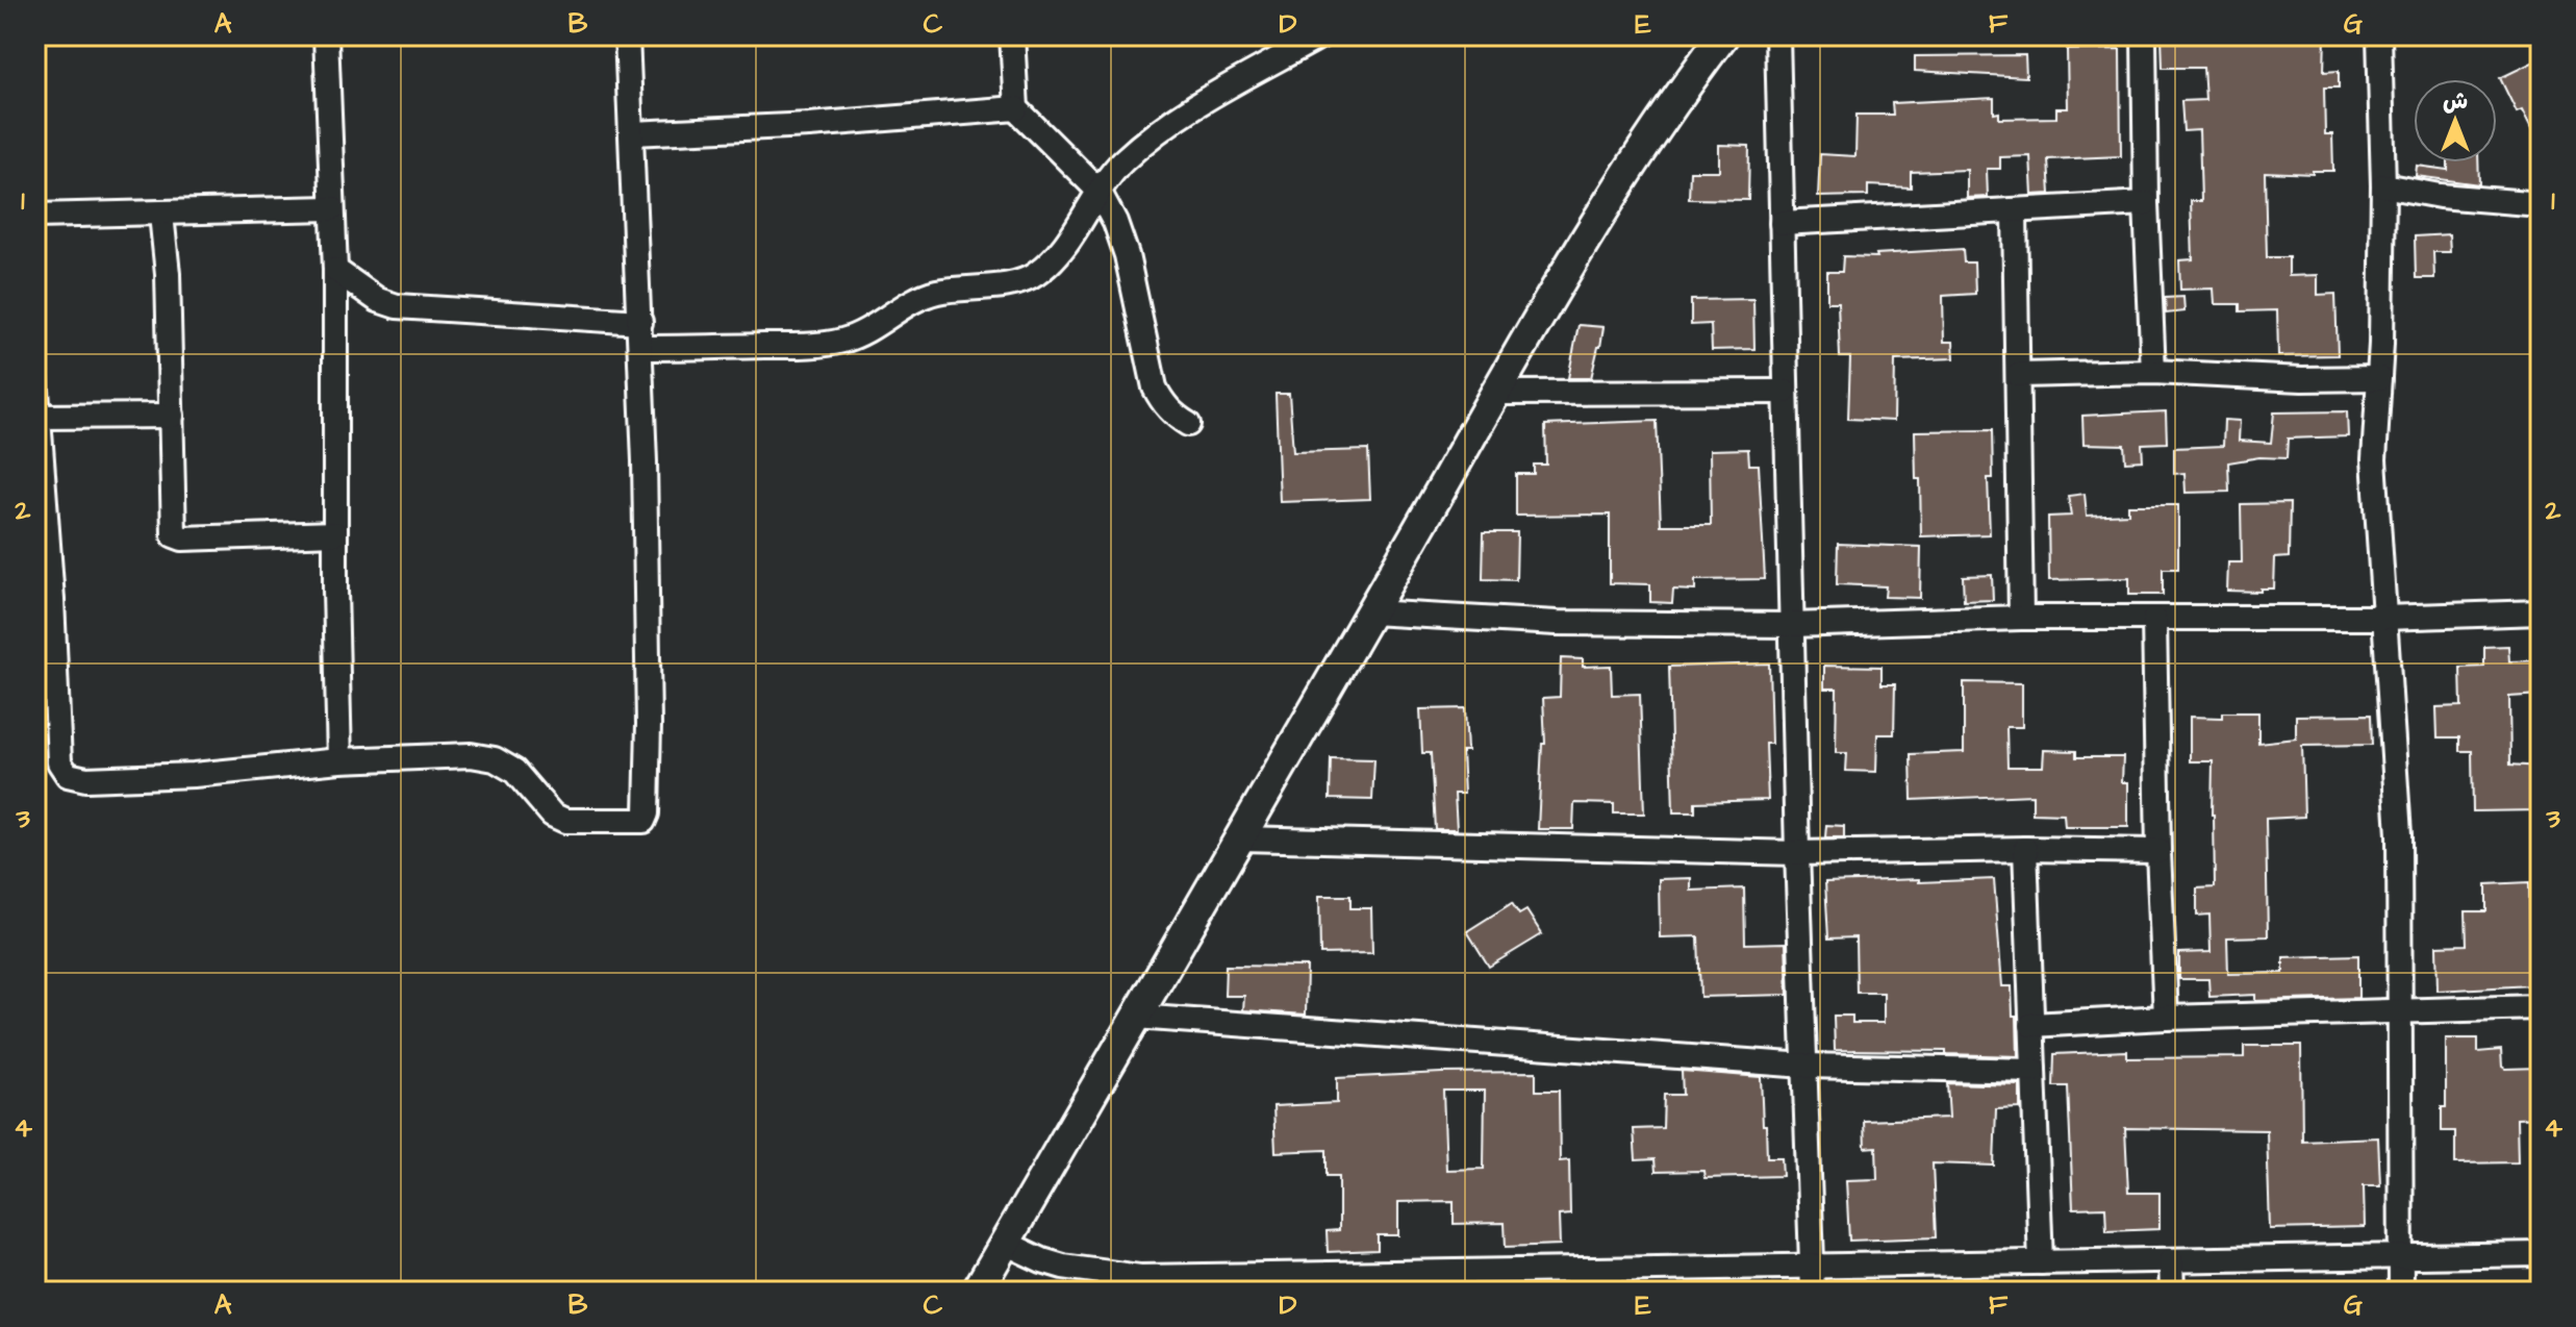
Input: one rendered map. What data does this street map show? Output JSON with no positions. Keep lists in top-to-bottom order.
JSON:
{
  "north": "top",
  "grid": {
    "columns": [
      "A",
      "B",
      "C",
      "D",
      "E",
      "F",
      "G"
    ],
    "rows": [
      "1",
      "2",
      "3",
      "4"
    ]
  }
}
